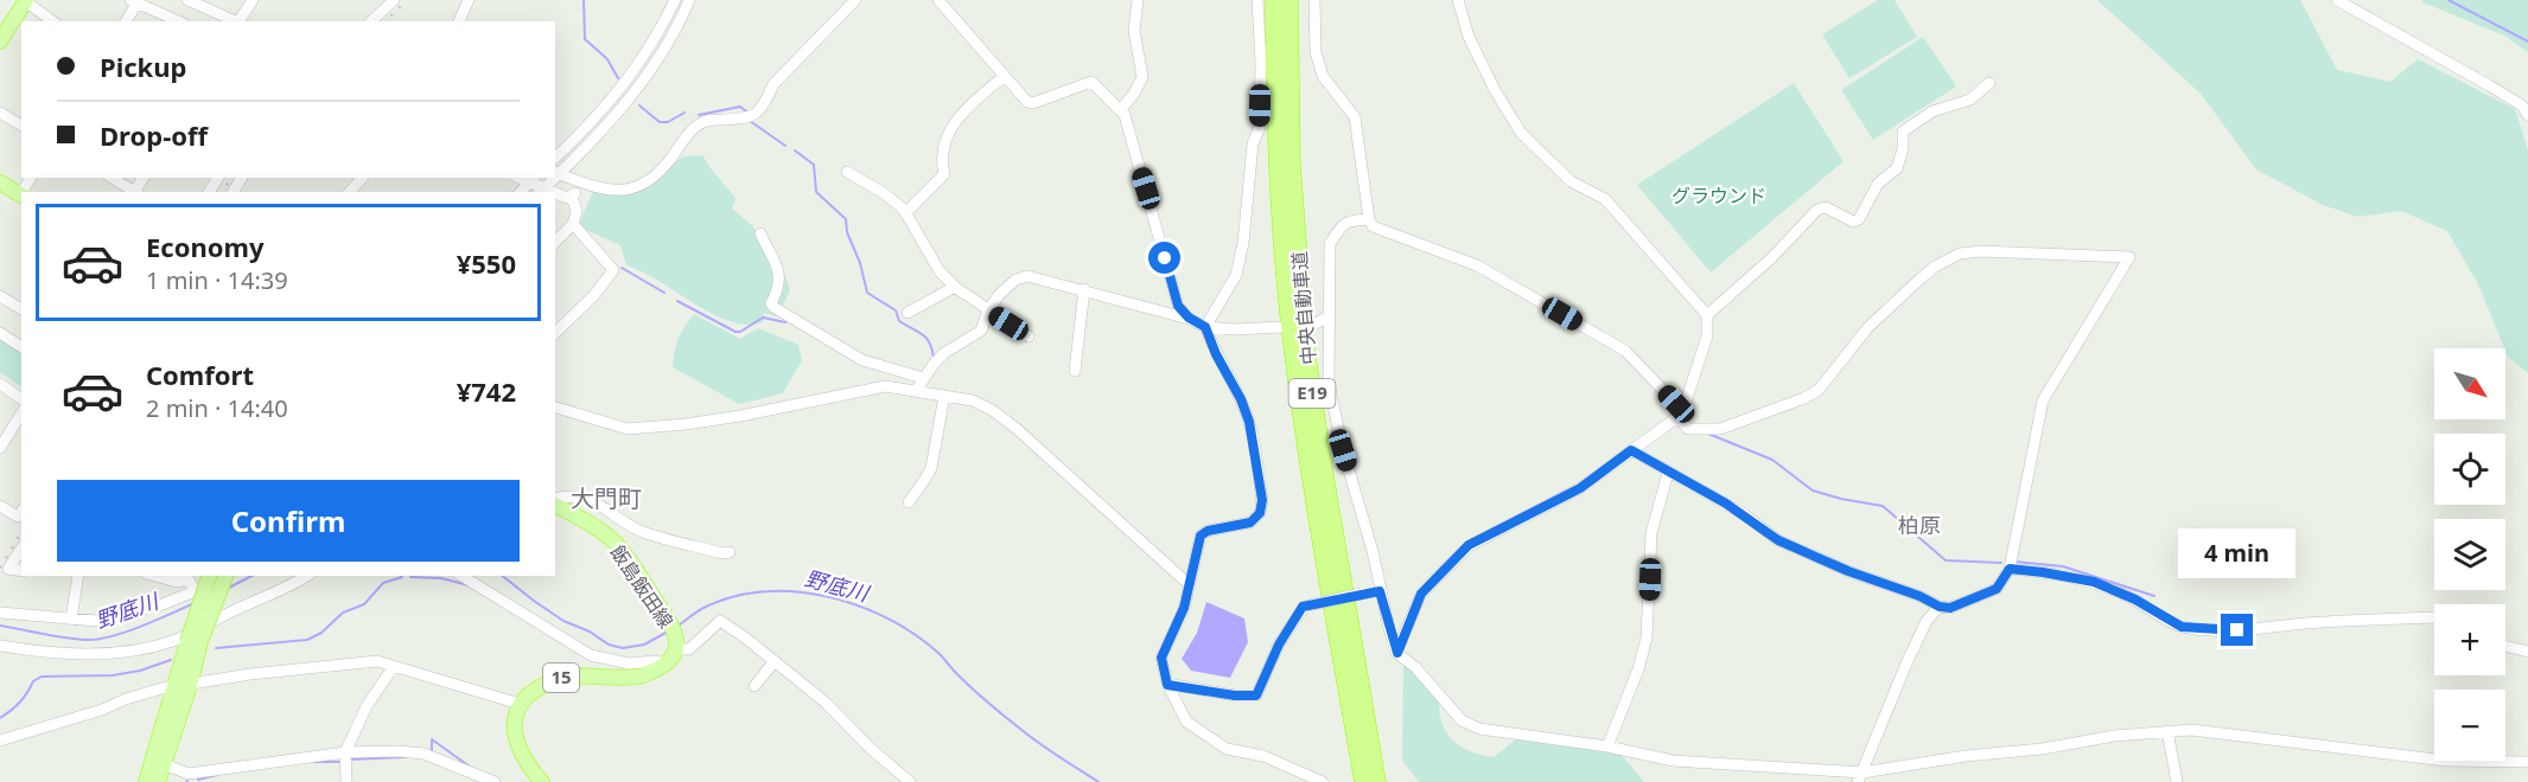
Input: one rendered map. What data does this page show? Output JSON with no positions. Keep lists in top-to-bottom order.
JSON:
{
  "streets": {
    "highway": ["中央自動車道", "E19"],
    "main road": ["飯島飯田線", "15"]
  },
  "crossings": [
    ["飯島飯田線", "15"]
  ],
  "districts": ["大門町", "柏原"],
  "water": ["野底川"],
  "parks": ["グラウンド"],
  "north": "bottom right",
  "page": {
    "banner": ["Pickup", "Drop-off"],
    "list": [
      {
        "name": "Economy",
        "note": "1 min · 14:39",
        "value": "¥550"
      },
      {
        "name": "Comfort",
        "note": "2 min · 14:40",
        "value": "¥742"
      }
    ],
    "map_buttons": ["+", "−"],
    "buttons": "Confirm",
    "bubble": "4 min"
  }
}
